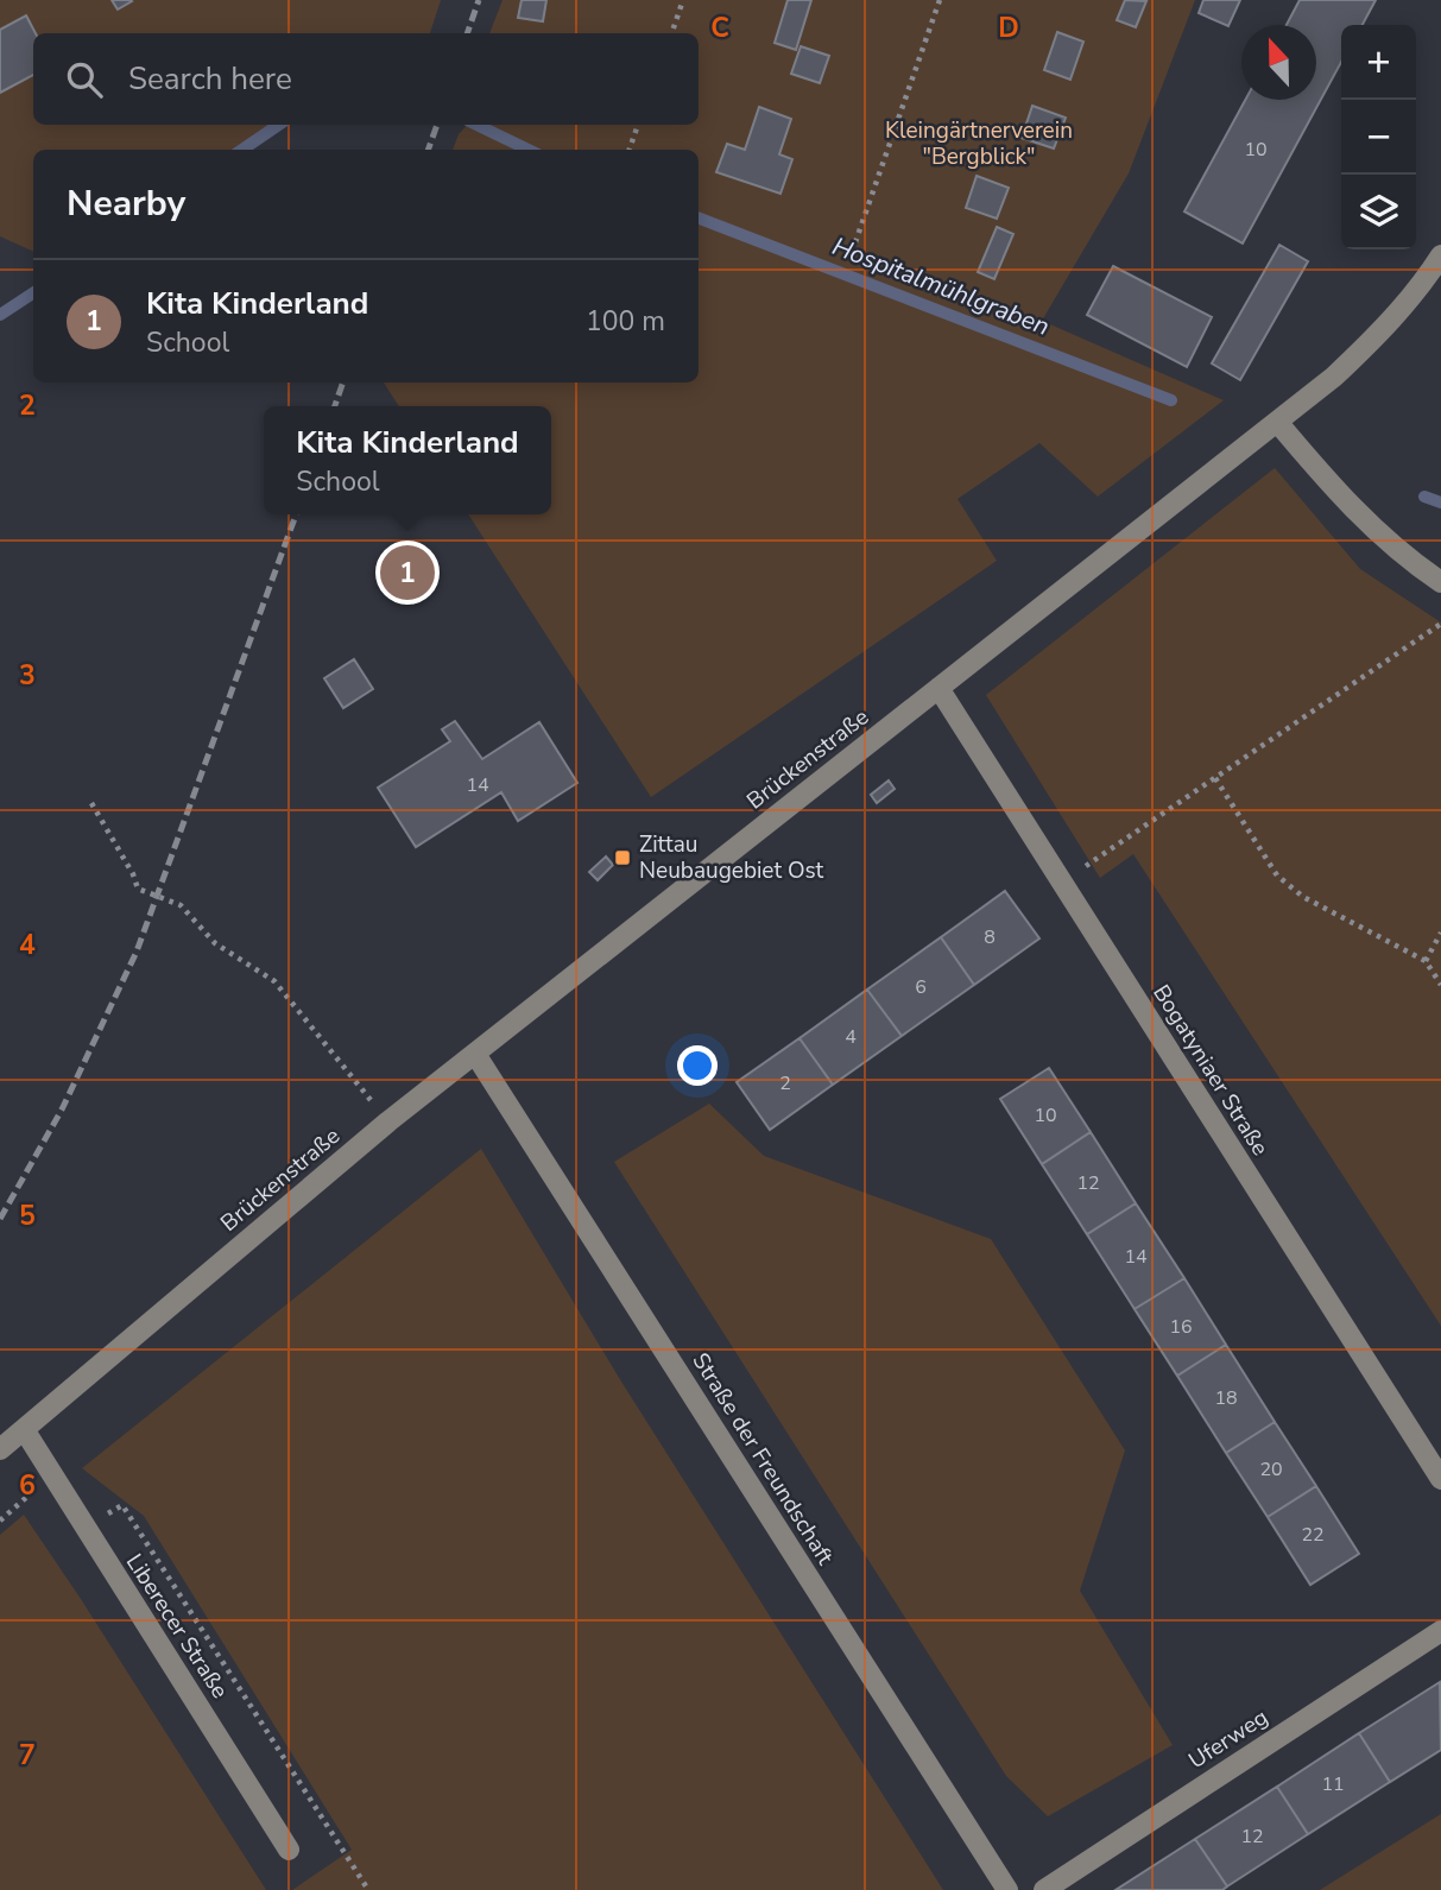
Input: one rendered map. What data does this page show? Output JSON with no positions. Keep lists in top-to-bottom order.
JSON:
{
  "streets": {
    "street": [
      "Brückenstraße",
      "Bogatyniaer Straße",
      "Straße der Freundschaft",
      "Liberecer Straße",
      "Uferweg"
    ]
  },
  "crossings": [
    ["Brückenstraße", "Bogatyniaer Straße"],
    ["Brückenstraße", "Straße der Freundschaft"],
    ["Brückenstraße", "Liberecer Straße"]
  ],
  "water": ["Hospitalmühlgraben"],
  "parks": ["Kleingärtnerverein \"Bergblick\""],
  "places": {
    "transit": ["Zittau Neubaugebiet Ost"]
  },
  "house_numbers": [
    "10",
    "14",
    "8",
    "6",
    "4",
    "2",
    "10",
    "12",
    "14",
    "16",
    "18",
    "20",
    "22",
    "11",
    "12"
  ],
  "north": "top",
  "page": {
    "map_buttons": ["+", "−"],
    "search": "Search here",
    "heading": "Nearby",
    "list": [
      {
        "mark": "1",
        "name": "Kita Kinderland",
        "note": "School",
        "value": "100 m"
      }
    ],
    "popup": ["Kita Kinderland", "School"],
    "pins": "1"
  },
  "grid": {
    "columns": ["C", "D"],
    "rows": [
      "2",
      "3",
      "4",
      "5",
      "6",
      "7"
    ]
  }
}
